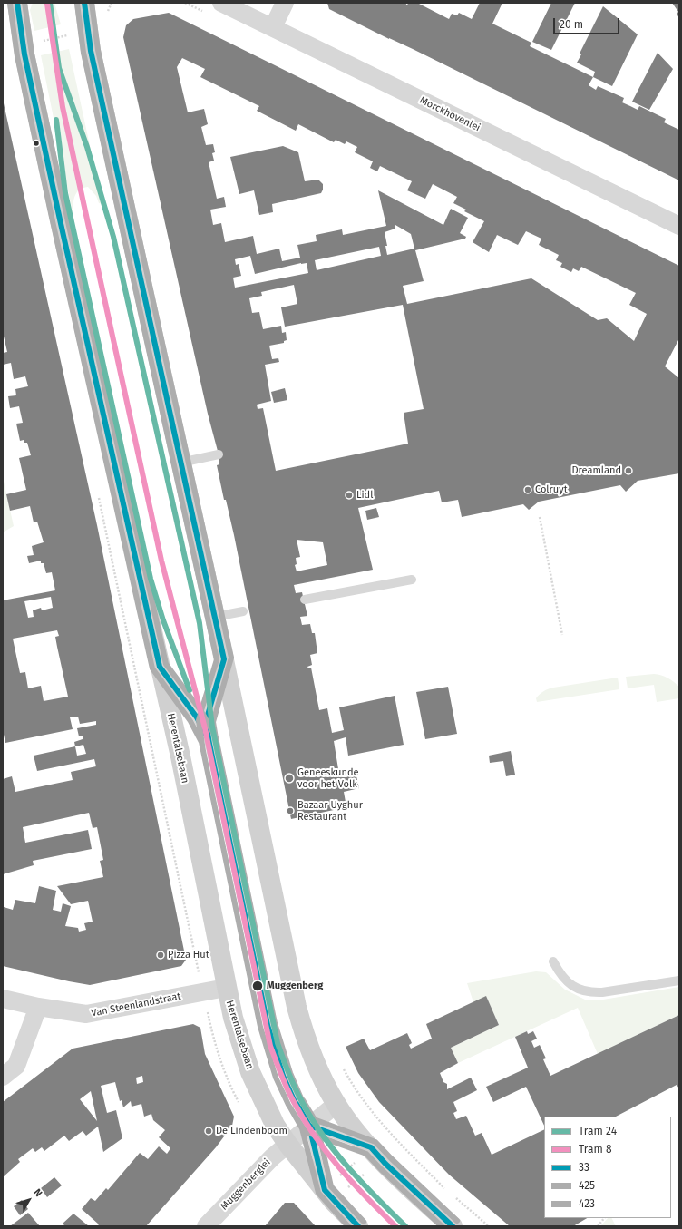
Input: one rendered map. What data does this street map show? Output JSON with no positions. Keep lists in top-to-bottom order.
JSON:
{
  "streets": {
    "main road": ["Herentalsebaan"],
    "street": ["Morckhovenlei", "Van Steenlandstraat", "Muggenberglei"]
  },
  "crossings": [
    ["Herentalsebaan", "Van Steenlandstraat"],
    ["Herentalsebaan", "Muggenberglei"]
  ],
  "places": [
    "Dreamland",
    "Colruyt",
    "Lidl",
    "Geneeskunde voor het Volk",
    "Bazaar Uyghur Restaurant",
    "Pizza Hut",
    "Muggenberg",
    "De Lindenboom"
  ],
  "lines": [
    "tram line 24",
    "transit line 33",
    "transit line 423",
    "tram line 8",
    "transit line 425"
  ],
  "legend": [
    "Tram 24",
    "Tram 8",
    "33",
    "425",
    "423"
  ],
  "scale_bar": "20 m",
  "north": "top right"
}
